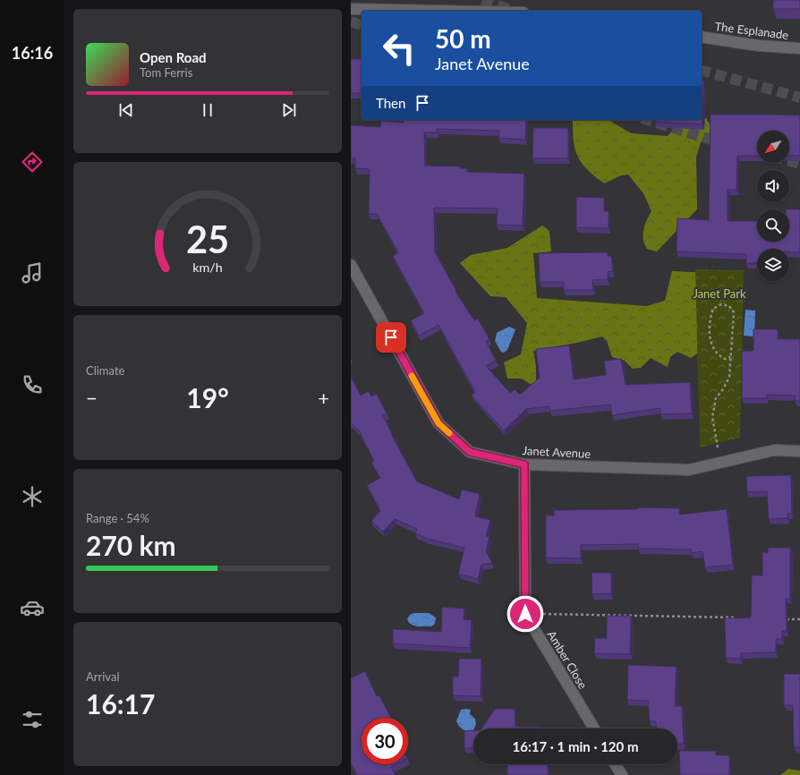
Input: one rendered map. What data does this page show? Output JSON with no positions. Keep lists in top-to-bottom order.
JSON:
{
  "streets": {
    "street": ["The Esplanade", "Janet Avenue", "Amber Close"]
  },
  "parks": ["Janet Park"],
  "north": "bottom left",
  "page": {
    "tabs": "16:16",
    "turn": ["50 m", "Janet Avenue"],
    "song": ["Open Road", "Tom Ferris"],
    "then": "Then",
    "tile": [
      "Climate",
      ["Range · 54%", "270 km"],
      ["Arrival", "16:17"]
    ],
    "heat": ["−", "19°", "+"],
    "limit": "30",
    "trip": "16:17 · 1 min · 120 m",
    "gauge": ["25", "km/h"]
  }
}
